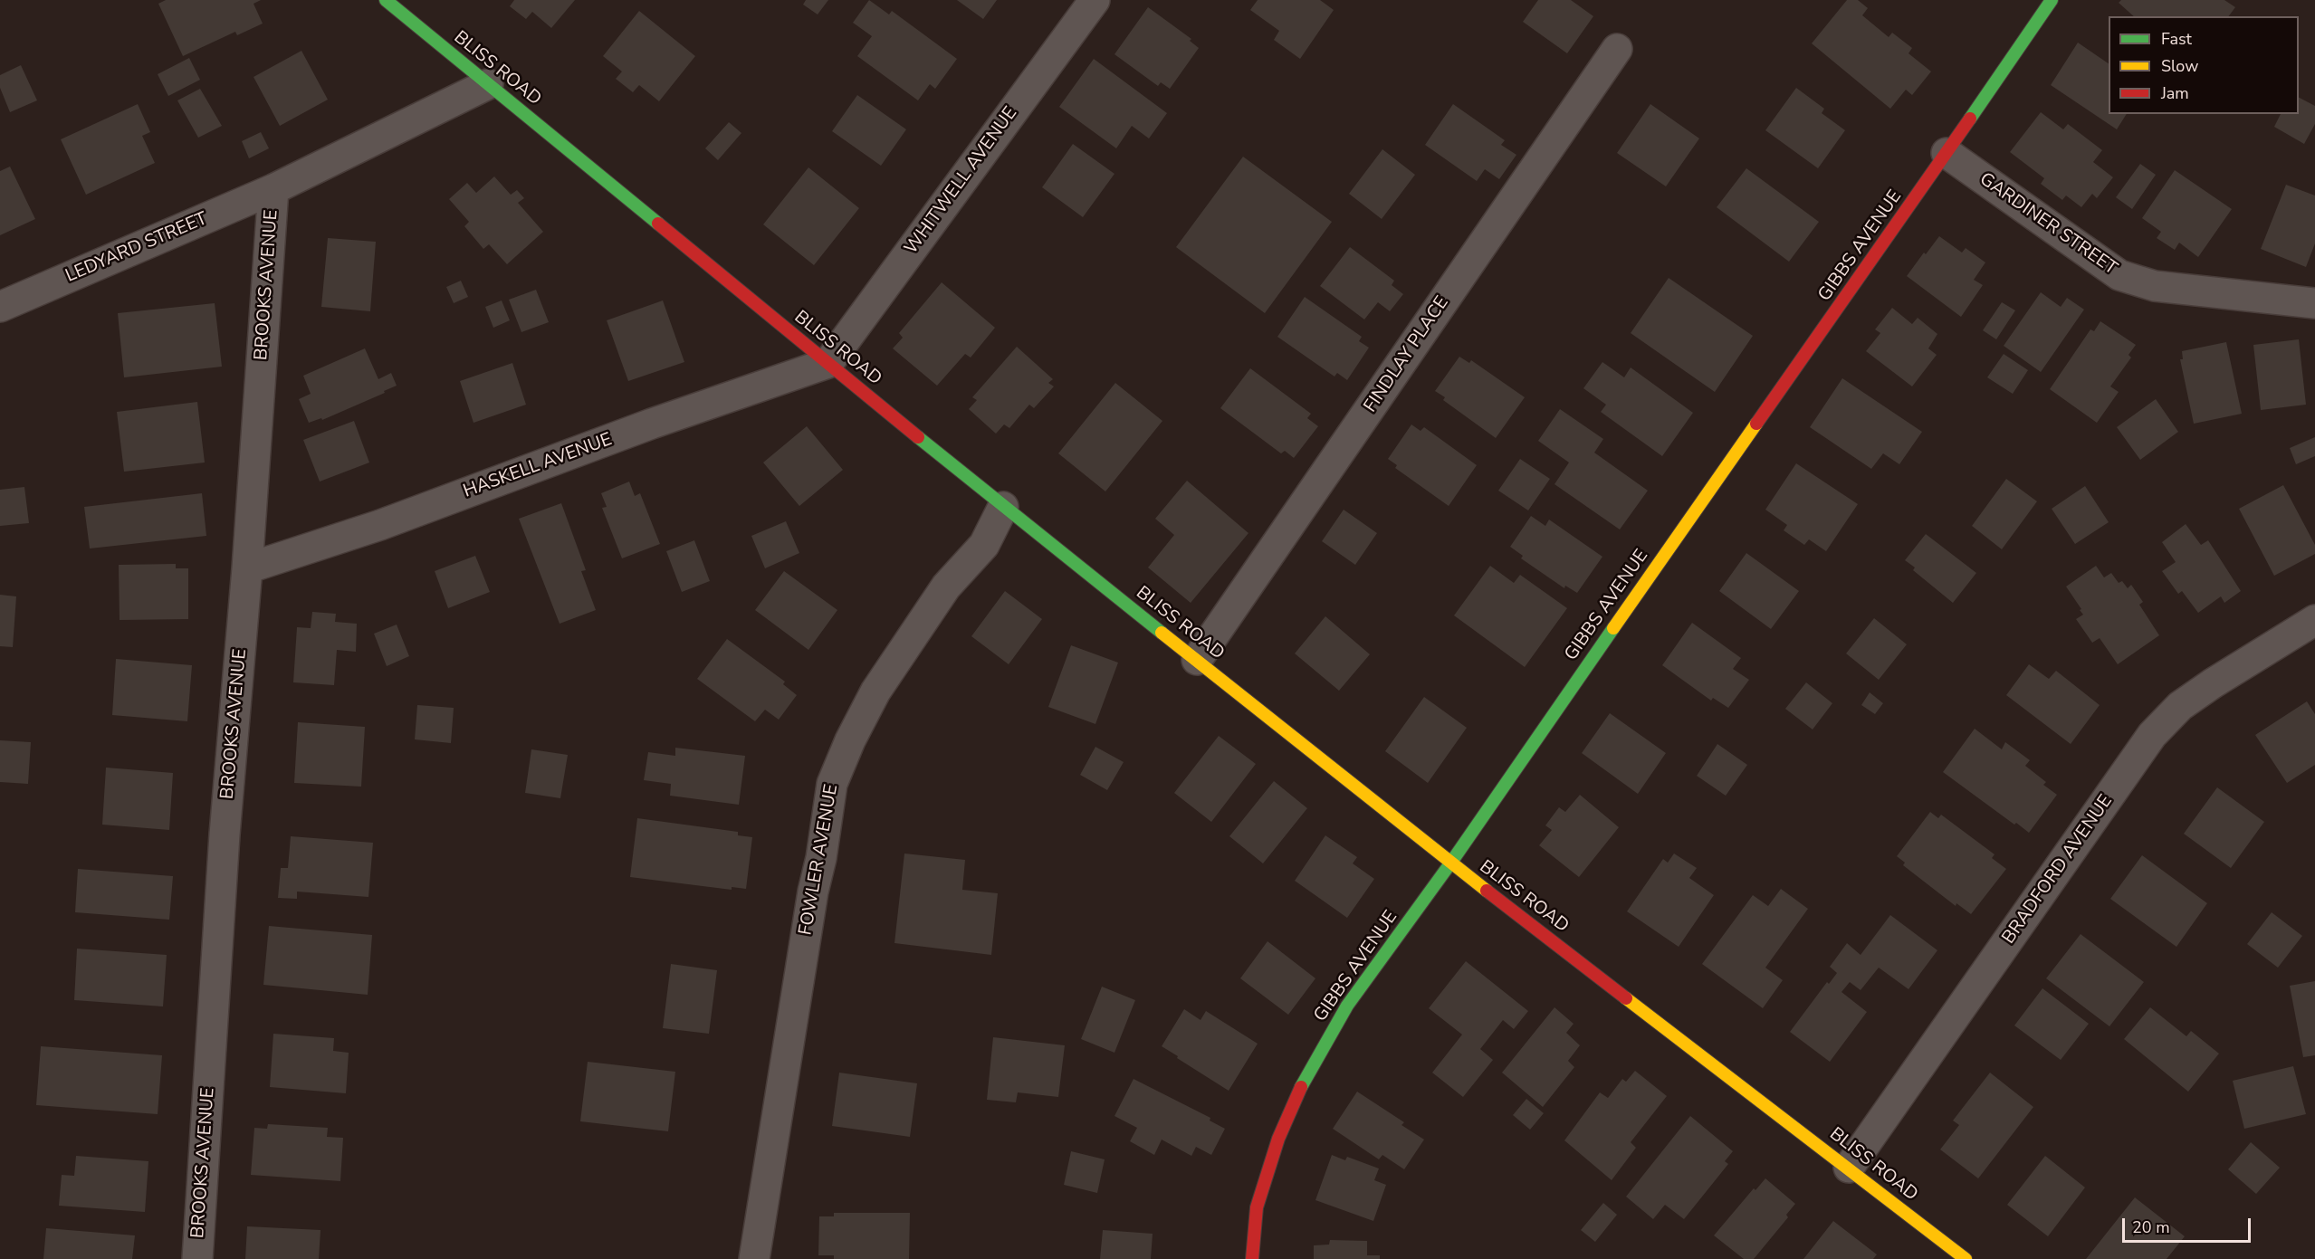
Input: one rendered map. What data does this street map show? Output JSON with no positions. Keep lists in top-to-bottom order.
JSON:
{
  "streets": {
    "street": [
      "BLISS ROAD",
      "WHITWELL AVENUE",
      "GARDINER STREET",
      "GIBBS AVENUE",
      "LEDYARD STREET",
      "BROOKS AVENUE",
      "FINDLAY PLACE",
      "HASKELL AVENUE",
      "FOWLER AVENUE",
      "BRADFORD AVENUE"
    ]
  },
  "crossings": [
    ["BLISS ROAD", "WHITWELL AVENUE"],
    ["BLISS ROAD", "GIBBS AVENUE"],
    ["BLISS ROAD", "LEDYARD STREET"],
    ["BLISS ROAD", "FINDLAY PLACE"],
    ["BLISS ROAD", "HASKELL AVENUE"],
    ["BLISS ROAD", "FOWLER AVENUE"],
    ["BLISS ROAD", "BRADFORD AVENUE"],
    ["WHITWELL AVENUE", "HASKELL AVENUE"],
    ["GARDINER STREET", "GIBBS AVENUE"],
    ["LEDYARD STREET", "BROOKS AVENUE"],
    ["BROOKS AVENUE", "HASKELL AVENUE"]
  ],
  "legend": ["Fast", "Slow", "Jam"],
  "scale_bar": "20 m"
}
